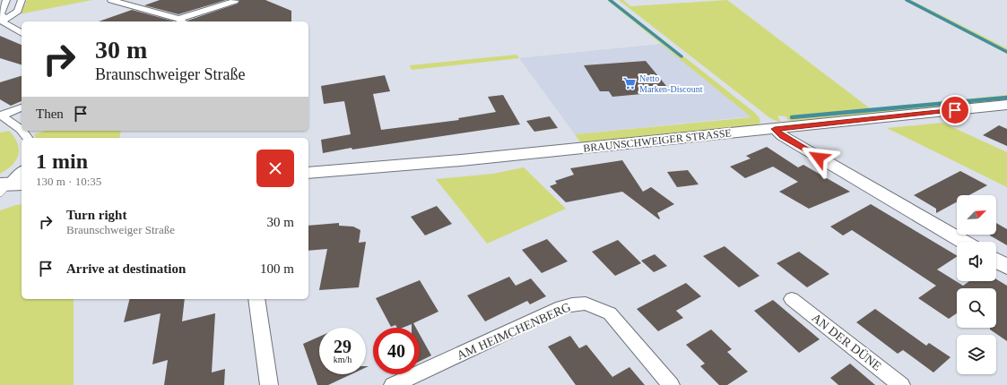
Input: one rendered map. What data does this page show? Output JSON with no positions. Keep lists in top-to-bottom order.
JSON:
{
  "streets": {
    "main road": ["BRAUNSCHWEIGER STRASSE"],
    "street": ["AM HEIMCHENBERG", "AN DER DÜNE"]
  },
  "places": {
    "supermarket": ["Netto Marken-Discount"]
  },
  "north": "top right",
  "page": {
    "turn": ["30 m", "Braunschweiger Straße"],
    "then": "Then",
    "heading": ["1 min", "130 m · 10:35"],
    "list": [
      {
        "name": "Turn right",
        "note": "Braunschweiger Straße",
        "value": "30 m"
      },
      {
        "name": "Arrive at destination",
        "value": "100 m"
      }
    ],
    "speed": "29 km/h",
    "limit": "40"
  }
}
